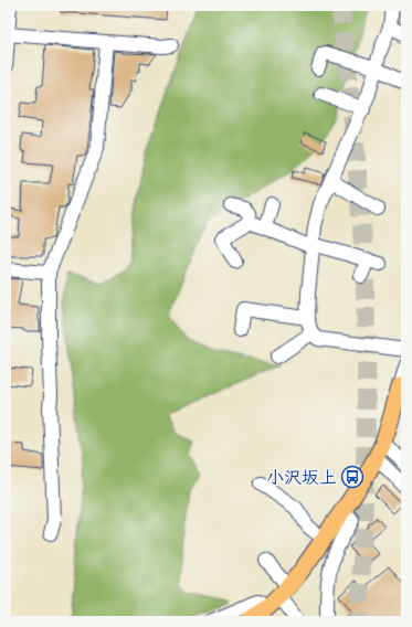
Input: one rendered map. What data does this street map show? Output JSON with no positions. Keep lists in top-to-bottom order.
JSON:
{
  "places": {
    "bus stop": ["小沢坂上"]
  }
}
